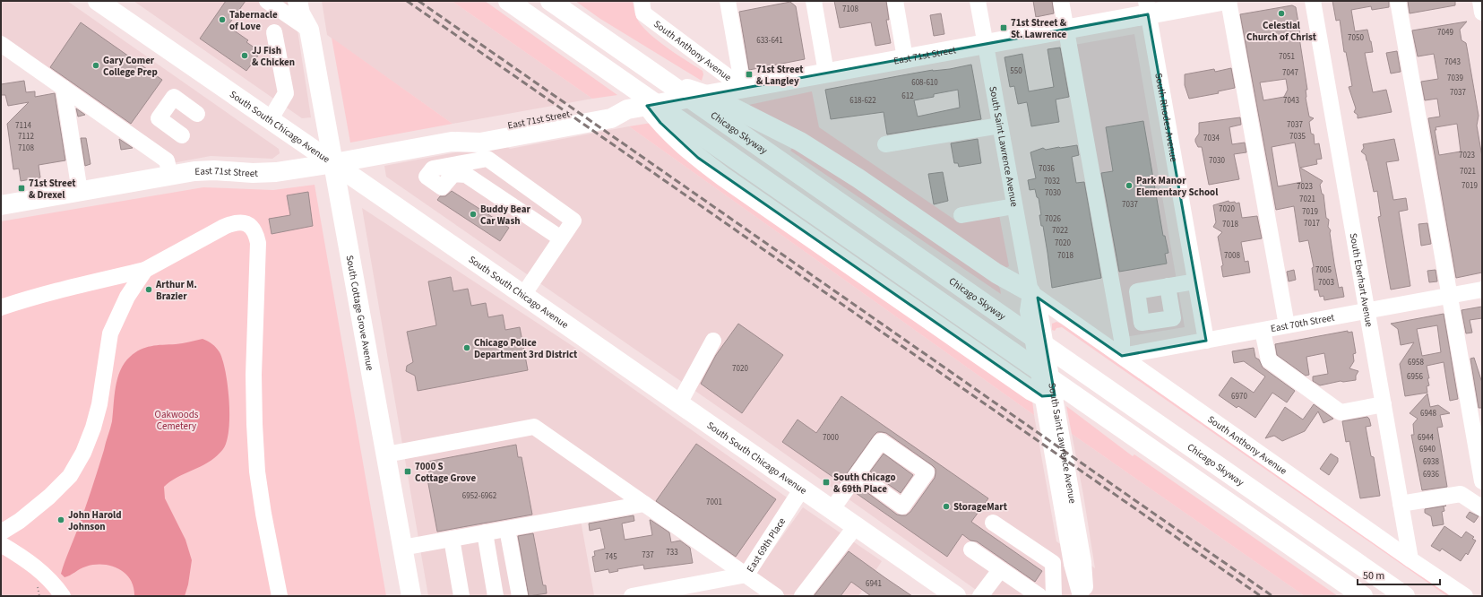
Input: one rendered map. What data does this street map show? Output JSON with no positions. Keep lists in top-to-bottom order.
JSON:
{
  "streets": {
    "main road": [
      "East 71st Street",
      "South South Chicago Avenue",
      "Chicago Skyway",
      "South Cottage Grove Avenue"
    ],
    "street": [
      "South Anthony Avenue",
      "South Rhodes Avenue",
      "South Saint Lawrence Avenue",
      "South Eberhart Avenue",
      "East 70th Street",
      "East 69th Place"
    ]
  },
  "crossings": [
    ["South Anthony Avenue", "East 71st Street"],
    ["South Anthony Avenue", "South Saint Lawrence Avenue"],
    ["South Anthony Avenue", "South Eberhart Avenue"],
    ["South Anthony Avenue", "East 70th Street"],
    ["East 71st Street", "South Rhodes Avenue"],
    ["East 71st Street", "South South Chicago Avenue"],
    ["East 71st Street", "South Saint Lawrence Avenue"],
    ["East 71st Street", "South Cottage Grove Avenue"],
    ["South Rhodes Avenue", "East 70th Street"],
    ["South South Chicago Avenue", "South Cottage Grove Avenue"],
    ["South South Chicago Avenue", "East 69th Place"],
    ["South Eberhart Avenue", "East 70th Street"]
  ],
  "parks": ["Oakwoods Cemetery"],
  "places": {
    "other": [
      "Celestial Church of Christ",
      "Tabernacle of Love",
      "JJ Fish & Chicken",
      "Gary Comer College Prep",
      "Park Manor Elementary School",
      "Buddy Bear Car Wash",
      "Arthur M. Brazier",
      "Chicago Police Department 3rd District",
      "StorageMart",
      "John Harold Johnson"
    ],
    "transit": [
      "71st Street & St. Lawrence",
      "71st Street & Langley",
      "71st Street & Drexel",
      "7000 S Cottage Grove",
      "South Chicago & 69th Place"
    ]
  },
  "house_numbers": [
    "7108",
    "7049",
    "7050",
    "633-641",
    "7051",
    "7043",
    "550",
    "7047",
    "7039",
    "608-610",
    "7037",
    "612",
    "618-622",
    "7043",
    "7037",
    "7114",
    "7112",
    "7035",
    "7034",
    "7108",
    "7023",
    "7030",
    "7036",
    "7021",
    "7032",
    "7019",
    "7023",
    "7030",
    "7021",
    "7037",
    "7020",
    "7019",
    "7026",
    "7017",
    "7018",
    "7022",
    "7020",
    "7018",
    "7008",
    "7005",
    "7003",
    "6958",
    "7020",
    "6956",
    "6970",
    "6948",
    "7000",
    "6944",
    "6940",
    "6938",
    "6936",
    "6952-6962",
    "7001",
    "733",
    "737",
    "745",
    "6941"
  ],
  "scale_bar": "50 m"
}
